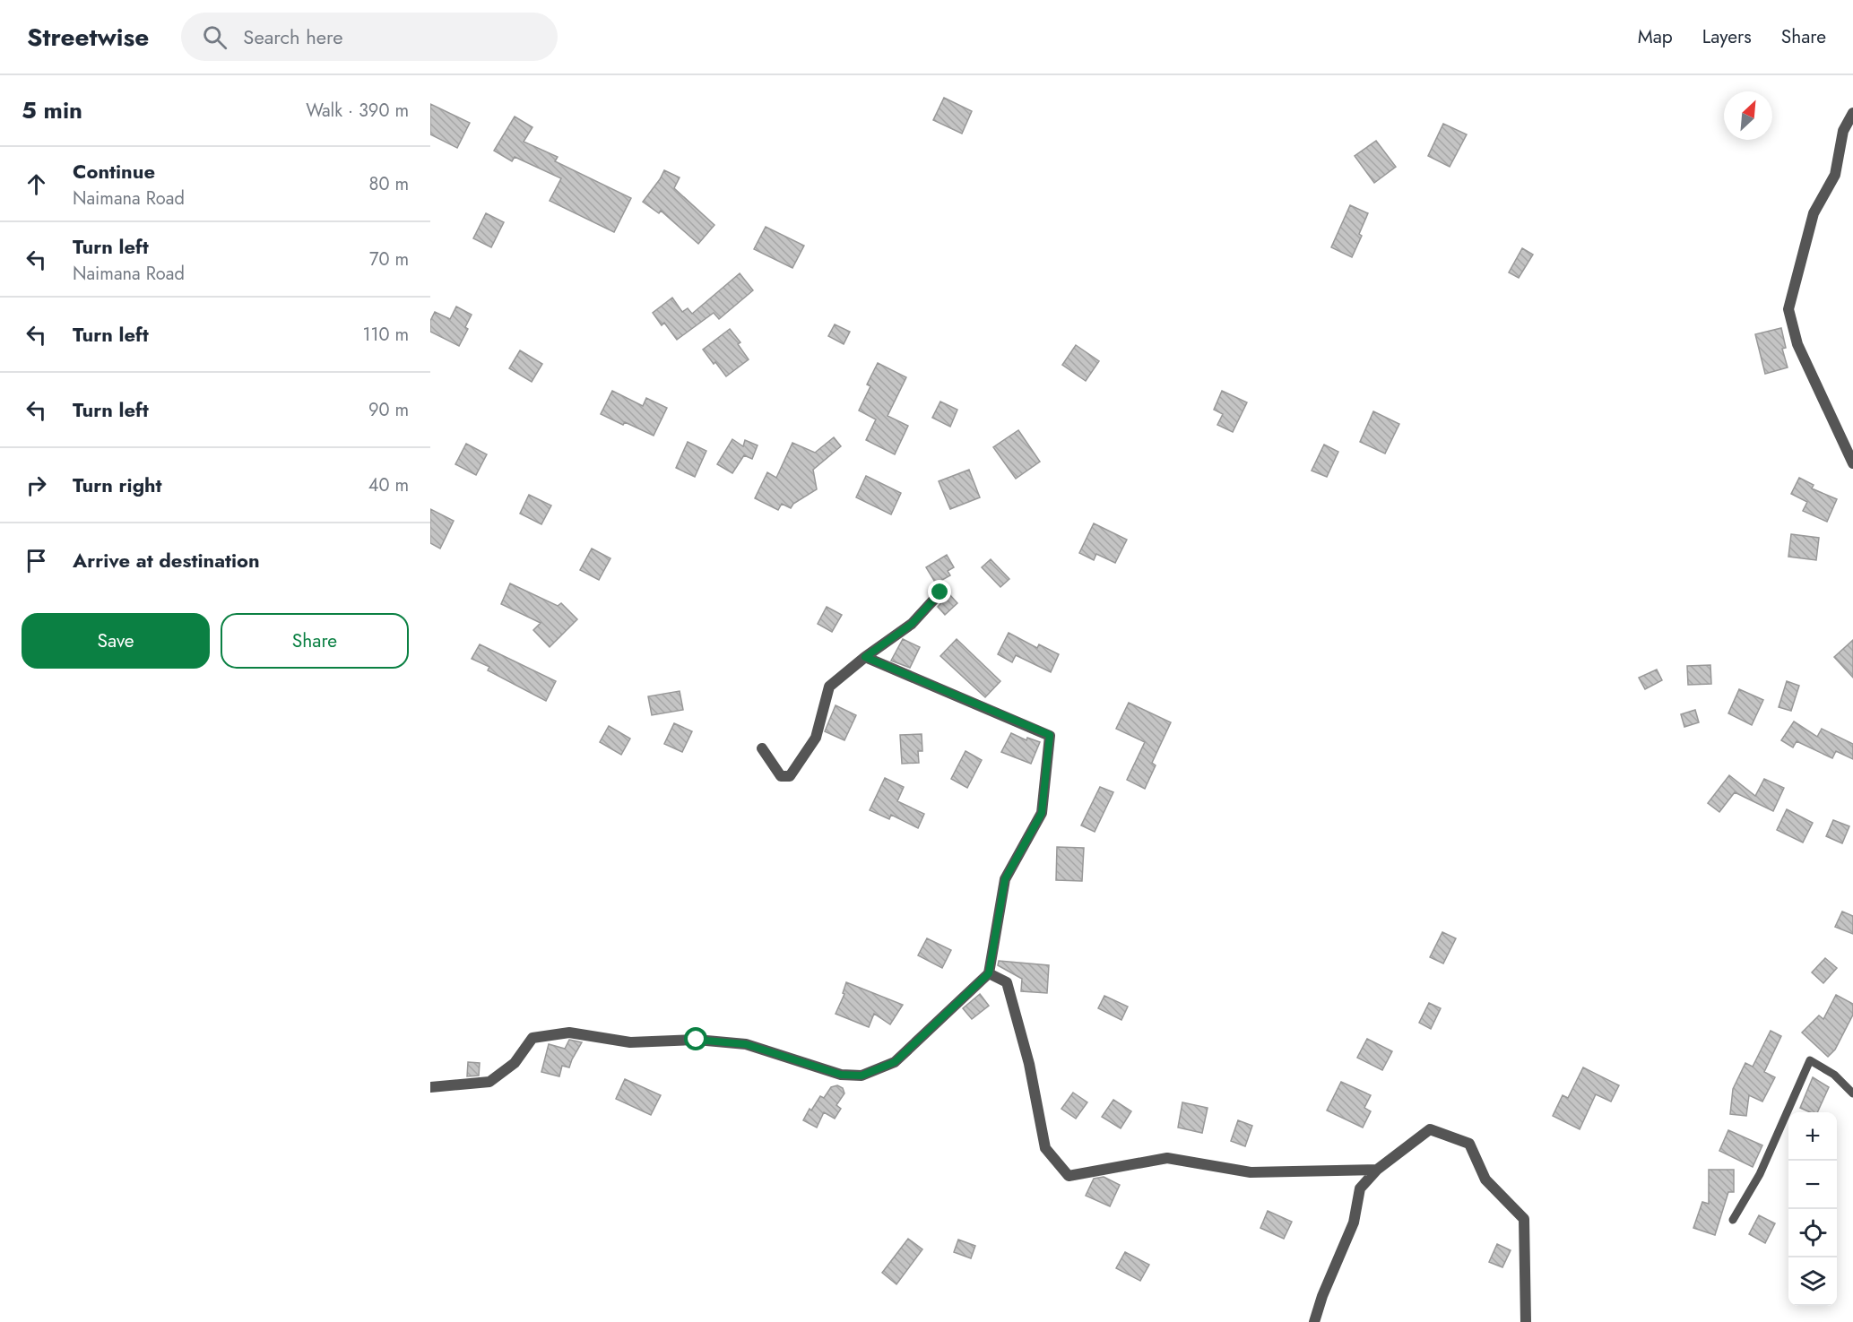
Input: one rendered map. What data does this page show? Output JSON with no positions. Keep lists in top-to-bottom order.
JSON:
{
  "north": "top right",
  "page": {
    "header": "Streetwise",
    "search": "Search here",
    "nav": ["Map", "Layers", "Share"],
    "heading": ["5 min", "Walk · 390 m"],
    "list": [
      ["Continue", "Naimana Road", "80 m"],
      ["Turn left", "Naimana Road", "70 m"],
      ["Turn left", "110 m"],
      ["Turn left", "90 m"],
      ["Turn right", "40 m"],
      "Arrive at destination"
    ],
    "buttons": ["Save", "Share"],
    "map_buttons": ["+", "−"]
  }
}
